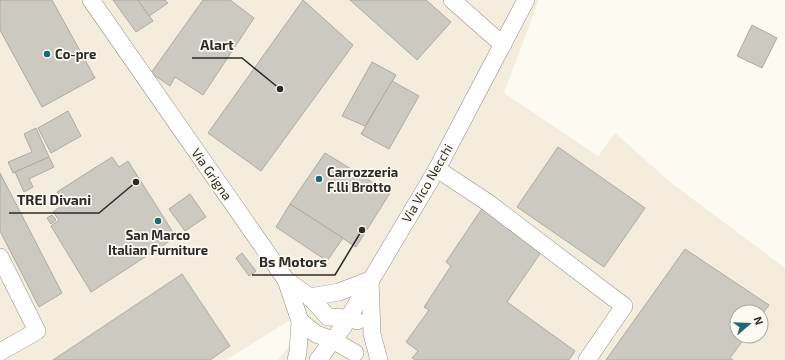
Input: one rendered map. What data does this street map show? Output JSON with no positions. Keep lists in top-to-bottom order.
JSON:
{
  "streets": {
    "street": ["Via Grigna", "Via Vico Necchi"]
  },
  "places": [
    "Co-pre",
    "Alart",
    "Carrozzeria F.lli Brotto",
    "TREI Divani",
    "San Marco Italian Furniture",
    "Bs Motors"
  ],
  "north": "right"
}
